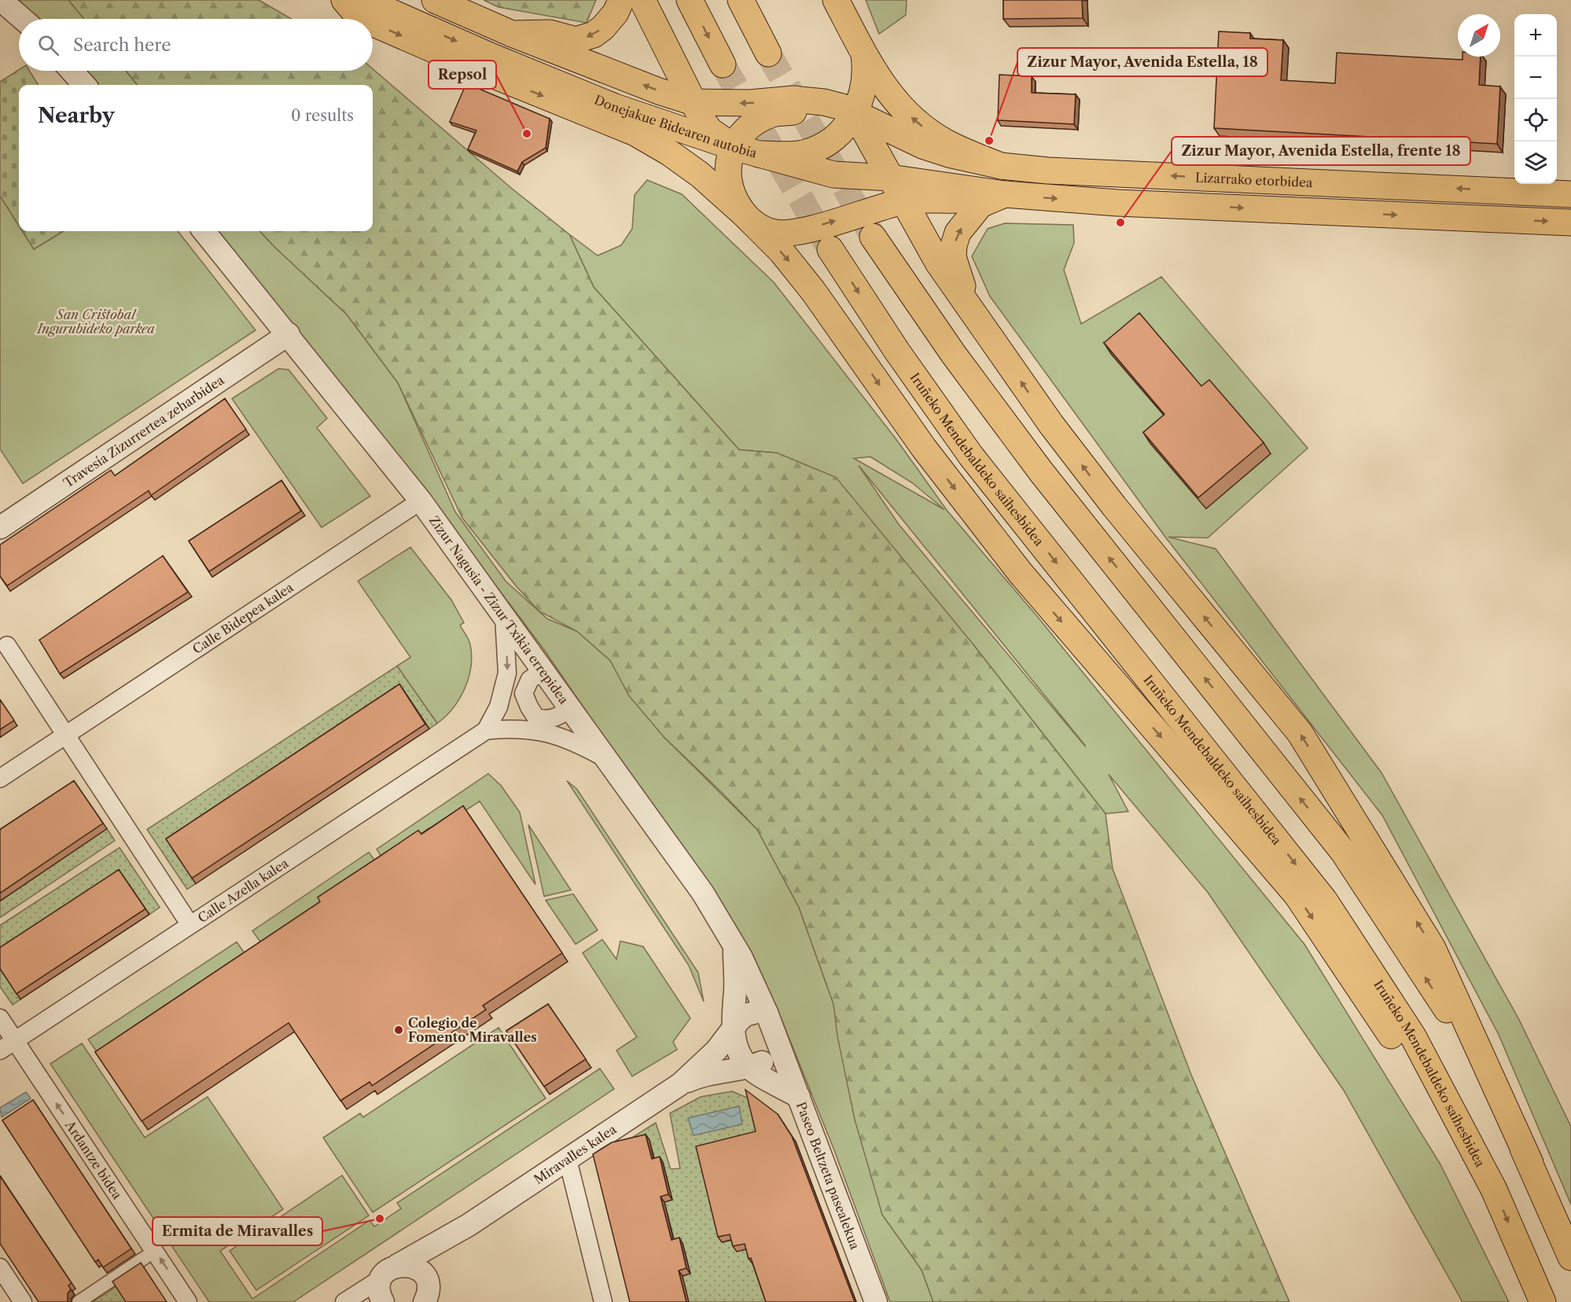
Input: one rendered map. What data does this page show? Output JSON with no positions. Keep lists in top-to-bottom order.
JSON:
{
  "streets": {
    "highway": ["Donejakue Bidearen autobia", "Lizarrako etorbidea", "Iruñeko Mendebaldeko saihesbidea"],
    "street": [
      "Travesía Zizurrertea zeharbidea",
      "Zizur Nagusia - Zizur Txikia errepidea",
      "Calle Bidepea kalea",
      "Calle Azella kalea",
      "Miravalles kalea",
      "Ardantze bidea",
      "Paseo Beltzeta pasealekua"
    ]
  },
  "crossings": [
    ["Travesía Zizurrertea zeharbidea", "Zizur Nagusia - Zizur Txikia errepidea"],
    ["Zizur Nagusia - Zizur Txikia errepidea", "Calle Bidepea kalea"],
    ["Zizur Nagusia - Zizur Txikia errepidea", "Calle Azella kalea"],
    ["Zizur Nagusia - Zizur Txikia errepidea", "Miravalles kalea"],
    ["Zizur Nagusia - Zizur Txikia errepidea", "Paseo Beltzeta pasealekua"],
    ["Calle Azella kalea", "Ardantze bidea"],
    ["Miravalles kalea", "Paseo Beltzeta pasealekua"]
  ],
  "one_way": ["Ardantze bidea"],
  "parks": ["San Cristobal Ingurubideko parkea"],
  "places": [
    "Repsol",
    "Zizur Mayor, Avenida Estella, 18",
    "Zizur Mayor, Avenida Estella, frente 18",
    "Colegio de Fomento Miravalles",
    "Ermita de Miravalles"
  ],
  "north": "top right",
  "page": {
    "map_buttons": ["+", "−"],
    "search": "Search here",
    "heading": ["Nearby", "0 results"]
  }
}
